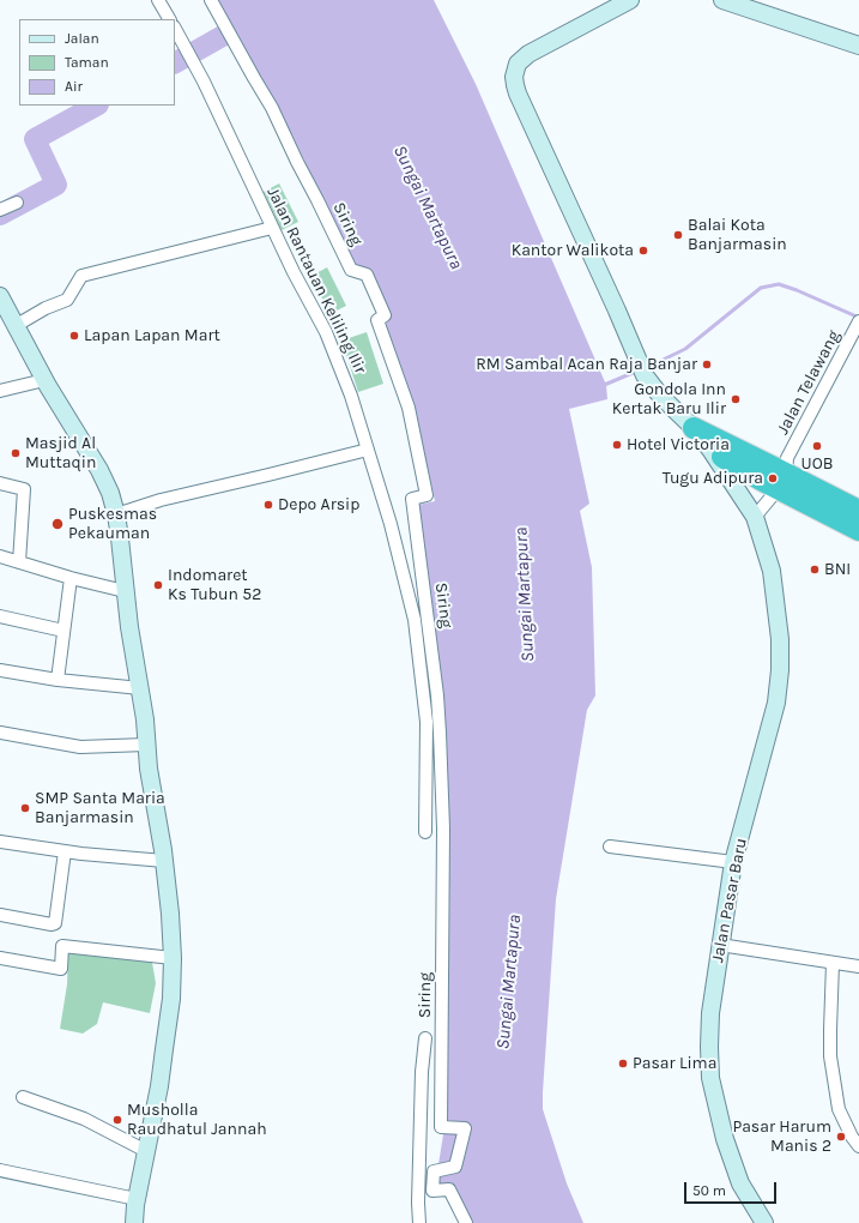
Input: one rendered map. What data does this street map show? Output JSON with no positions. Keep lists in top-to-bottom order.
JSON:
{
  "streets": {
    "main road": ["Jalan Pasar Baru"],
    "street": ["Siring", "Jalan Rantauan Keliling Ilir", "Jalan Telawang"]
  },
  "crossings": [
    ["Jalan Telawang", "Jalan Pasar Baru"]
  ],
  "water": ["Sungai Martapura"],
  "places": [
    "Balai Kota Banjarmasin",
    "Kantor Walikota",
    "Lapan Lapan Mart",
    "RM Sambal Acan Raja Banjar",
    "Gondola Inn Kertak Baru Ilir",
    "Hotel Victoria",
    "UOB",
    "Masjid Al Muttaqin",
    "Tugu Adipura",
    "Depo Arsip",
    "Puskesmas Pekauman",
    "BNI",
    "Indomaret Ks Tubun 52",
    "SMP Santa Maria Banjarmasin",
    "Pasar Lima",
    "Musholla Raudhatul Jannah",
    "Pasar Harum Manis 2"
  ],
  "legend": ["Jalan", "Taman", "Air"],
  "scale_bar": "50 m"
}
